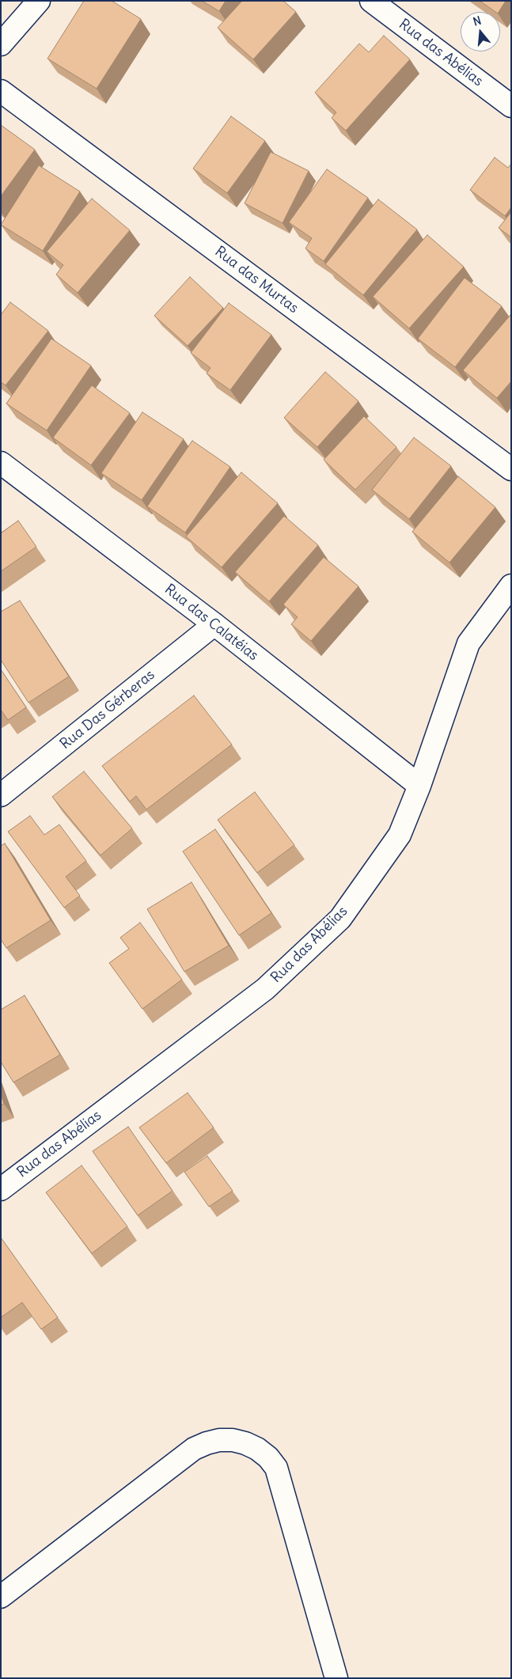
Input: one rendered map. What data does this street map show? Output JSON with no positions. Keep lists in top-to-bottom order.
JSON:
{
  "streets": {
    "street": [
      "Rua das Abélias",
      "Rua das Murtas",
      "Rua das Calatéias",
      "Rua Das Gérberas"
    ]
  },
  "crossings": [
    ["Rua das Abélias", "Rua das Calatéias"],
    ["Rua das Calatéias", "Rua Das Gérberas"]
  ],
  "north": "top"
}
